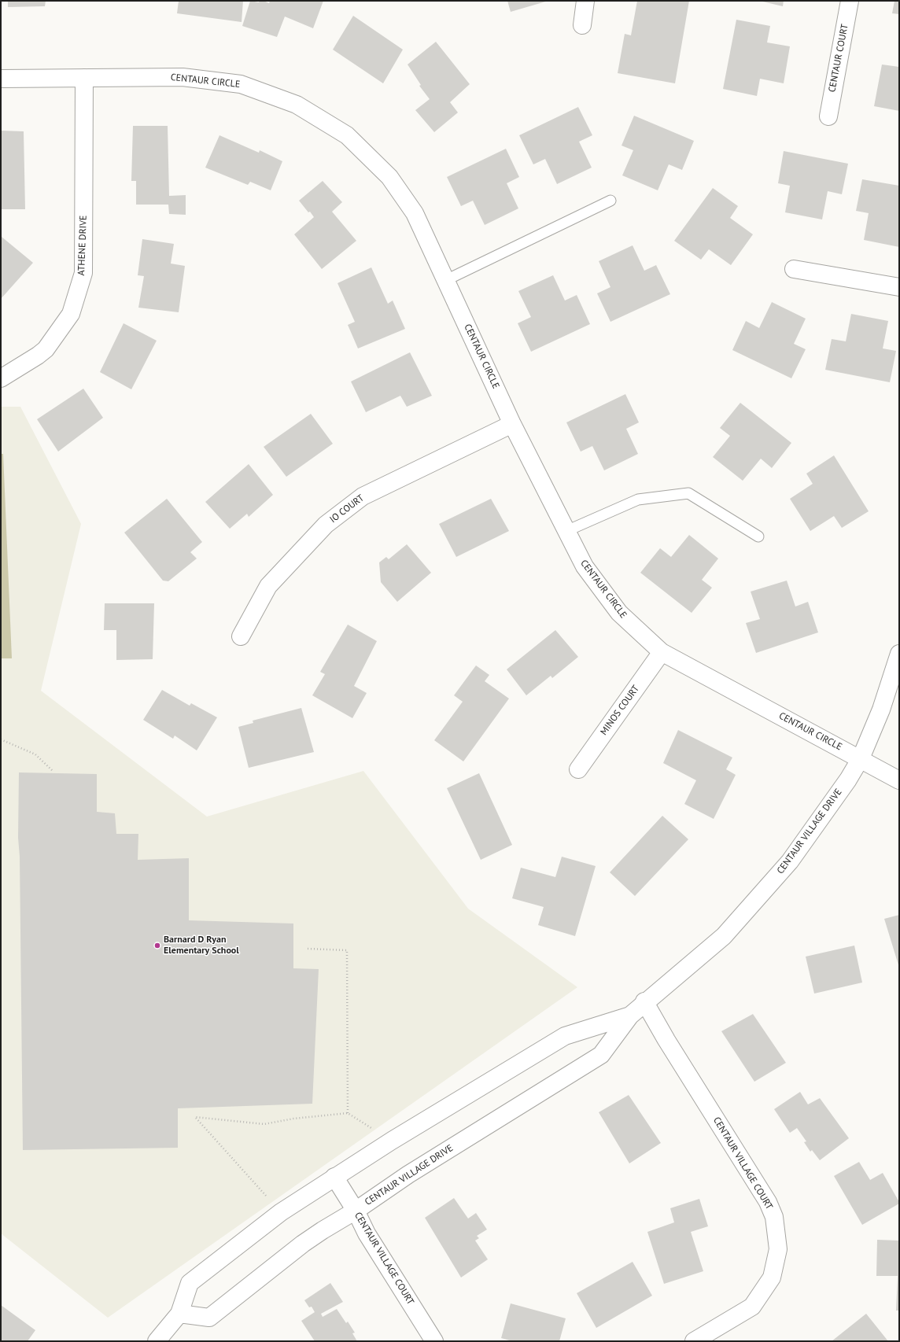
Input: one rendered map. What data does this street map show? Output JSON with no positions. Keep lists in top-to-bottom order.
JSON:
{
  "streets": {
    "street": [
      "CENTAUR COURT",
      "CENTAUR CIRCLE",
      "ATHENE DRIVE",
      "IO COURT",
      "MINOS COURT",
      "CENTAUR VILLAGE DRIVE",
      "CENTAUR VILLAGE COURT"
    ]
  },
  "crossings": [
    ["CENTAUR CIRCLE", "ATHENE DRIVE"],
    ["CENTAUR CIRCLE", "IO COURT"],
    ["CENTAUR CIRCLE", "MINOS COURT"],
    ["CENTAUR CIRCLE", "CENTAUR VILLAGE DRIVE"],
    ["CENTAUR VILLAGE DRIVE", "CENTAUR VILLAGE COURT"]
  ],
  "places": ["Barnard D Ryan Elementary School"]
}
